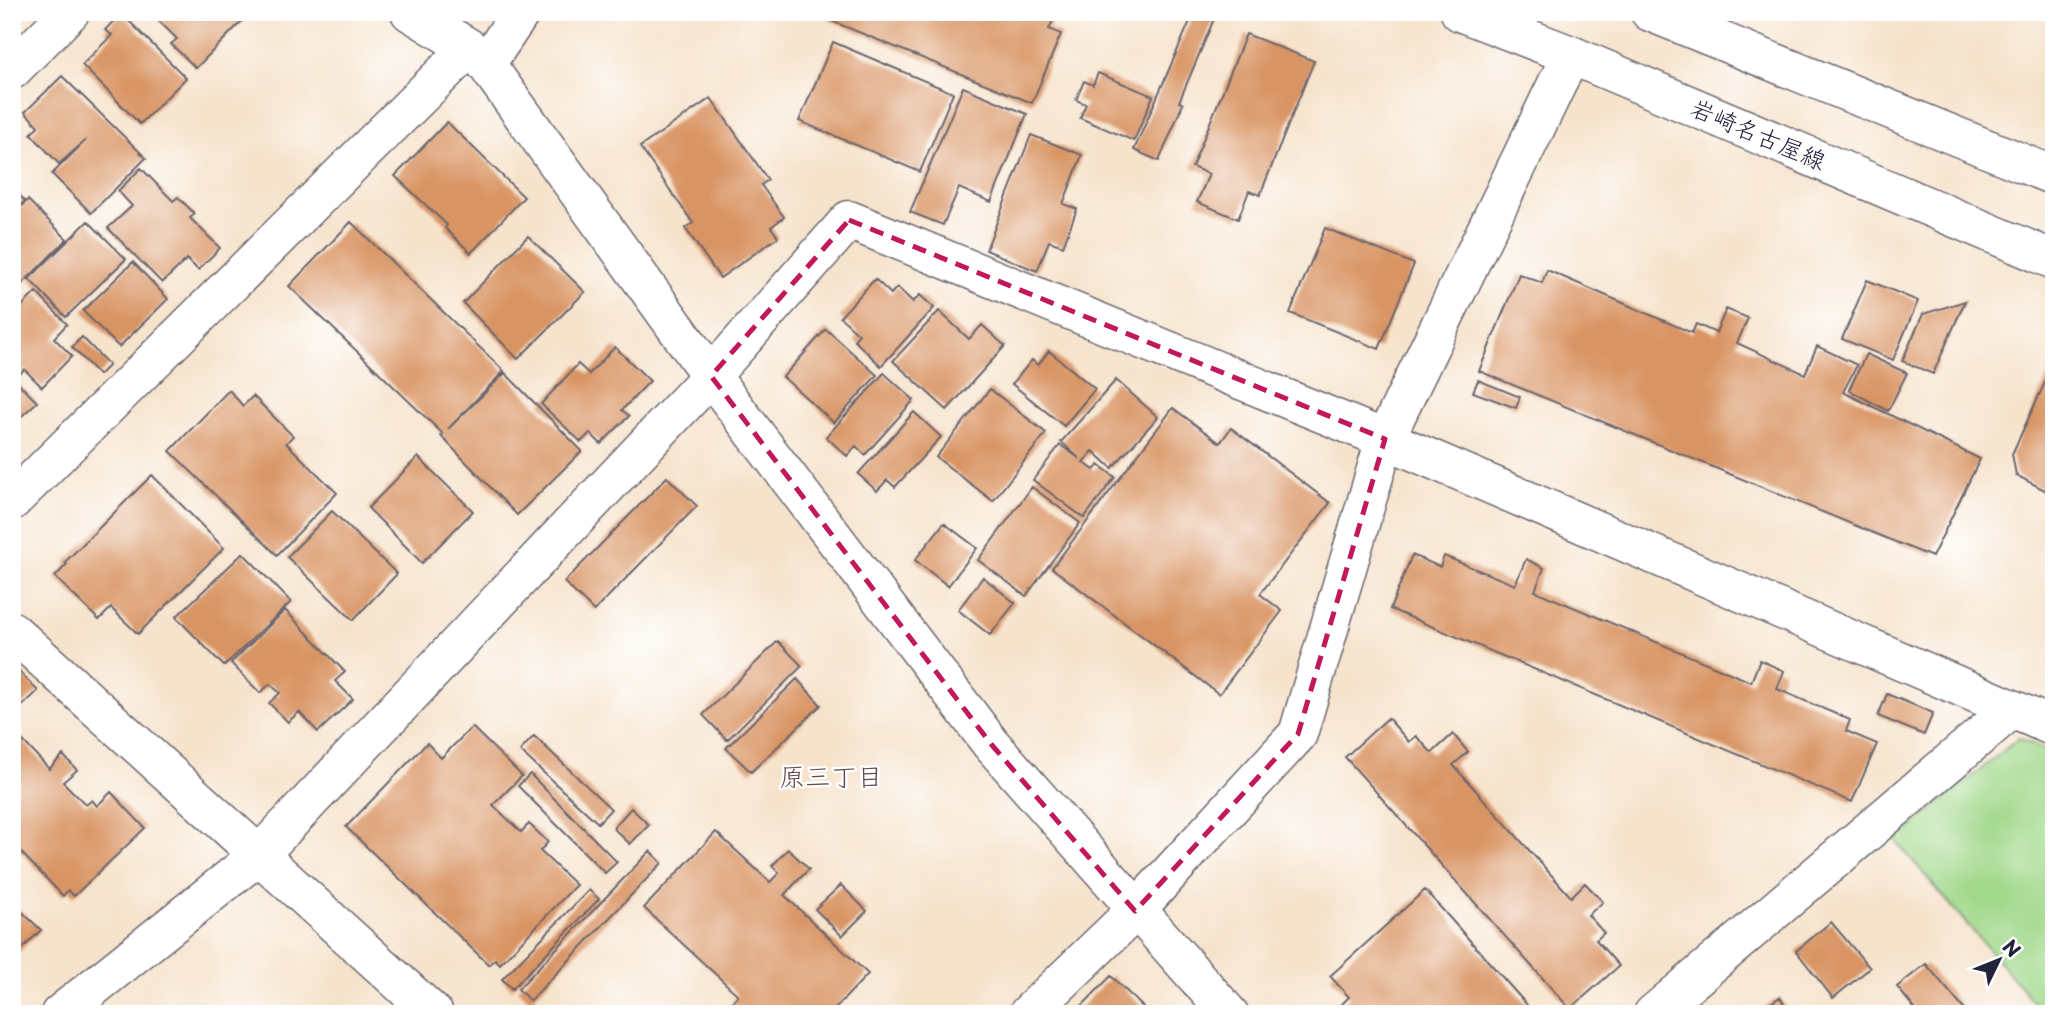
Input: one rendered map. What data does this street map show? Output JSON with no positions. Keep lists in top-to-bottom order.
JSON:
{
  "streets": {
    "street": ["岩崎名古屋線"]
  },
  "districts": ["原三丁目"],
  "north": "top right"
}
